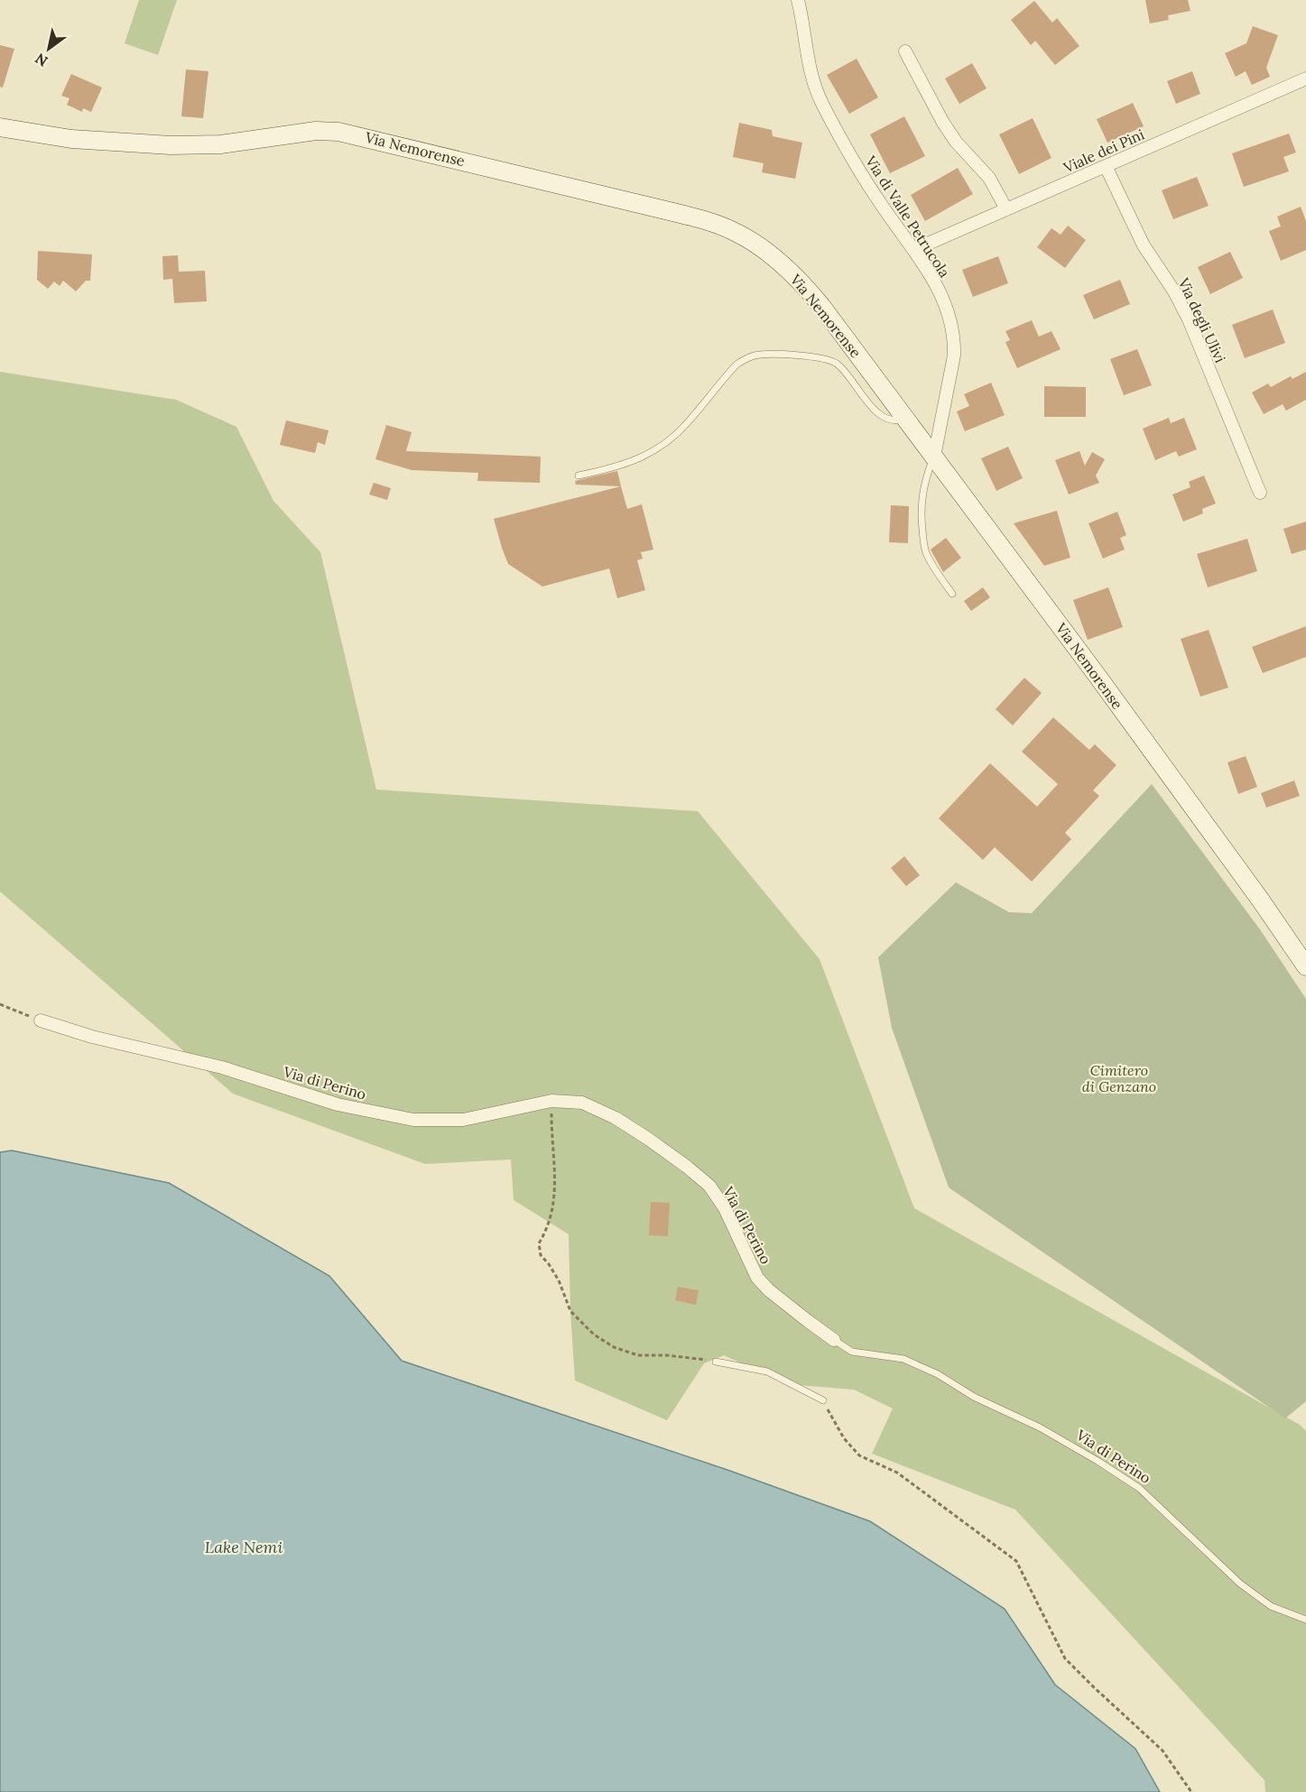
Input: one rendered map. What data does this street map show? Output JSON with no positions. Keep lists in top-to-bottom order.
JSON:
{
  "streets": {
    "main road": ["Via Nemorense"],
    "street": [
      "Viale dei Pini",
      "Via di Valle Petrucola",
      "Via degli Ulivi",
      "Via di Perino"
    ]
  },
  "crossings": [
    ["Via Nemorense", "Via di Valle Petrucola"],
    ["Viale dei Pini", "Via di Valle Petrucola"],
    ["Viale dei Pini", "Via degli Ulivi"]
  ],
  "water": ["Lake Nemi"],
  "parks": ["Cimitero di Genzano"],
  "north": "bottom left"
}
